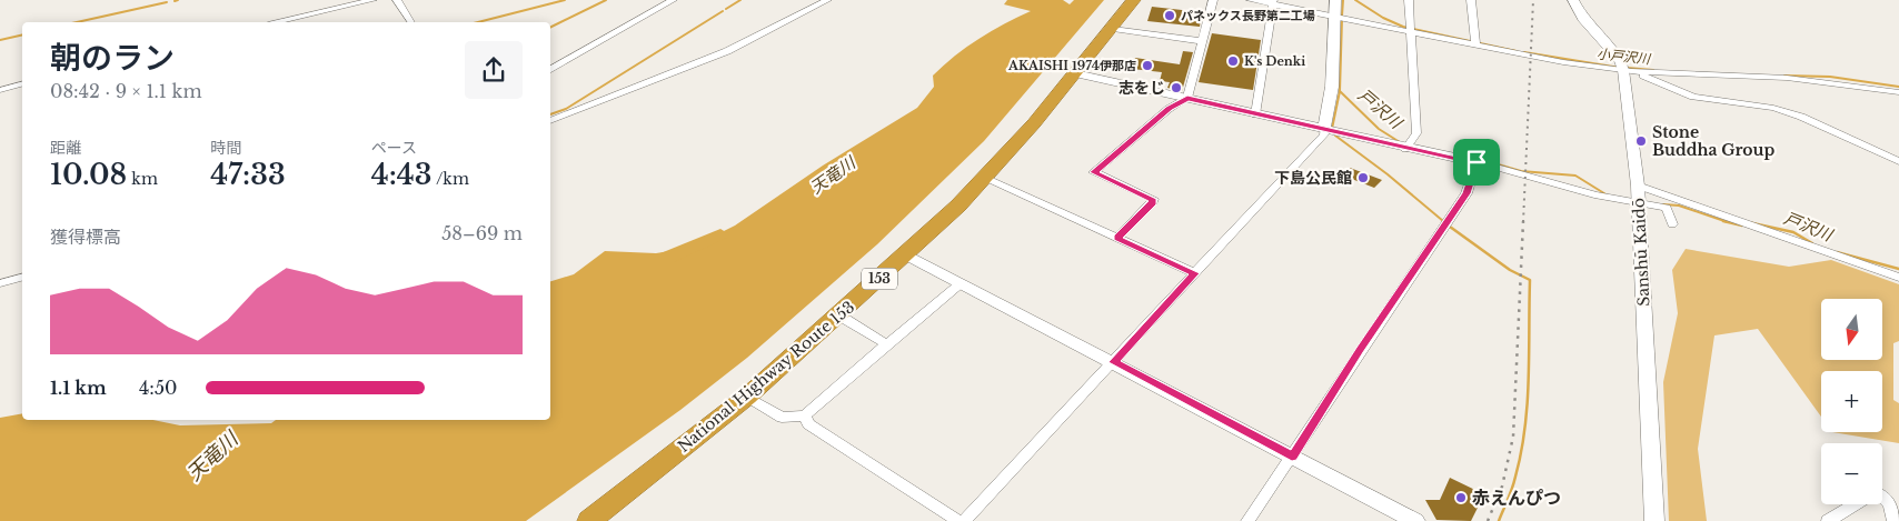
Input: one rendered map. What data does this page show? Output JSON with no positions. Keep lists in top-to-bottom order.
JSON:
{
  "streets": {
    "highway": ["153", "National Highway Route 153"],
    "street": ["Sanshū Kaidō"]
  },
  "water": ["小戸沢川", "戸沢川", "天竜川"],
  "places": [
    "パネックス長野第二工場",
    "K's Denki",
    "AKAISHI 1974伊那店",
    "志をじ",
    "Stone Buddha Group",
    "下島公民館",
    "赤えんぴつ"
  ],
  "north": "bottom",
  "page": {
    "heading": ["朝のラン", "08:42 · 9 × 1.1 km"],
    "stats": [
      ["距離", "10.08 km"],
      ["時間", "47:33"],
      ["ペース", "4:43 /km"]
    ],
    "chart": ["獲得標高", "58–69 m"],
    "map_buttons": ["+", "−"],
    "list": [
      {
        "name": "1.1 km",
        "note": "4:50"
      }
    ]
  }
}
